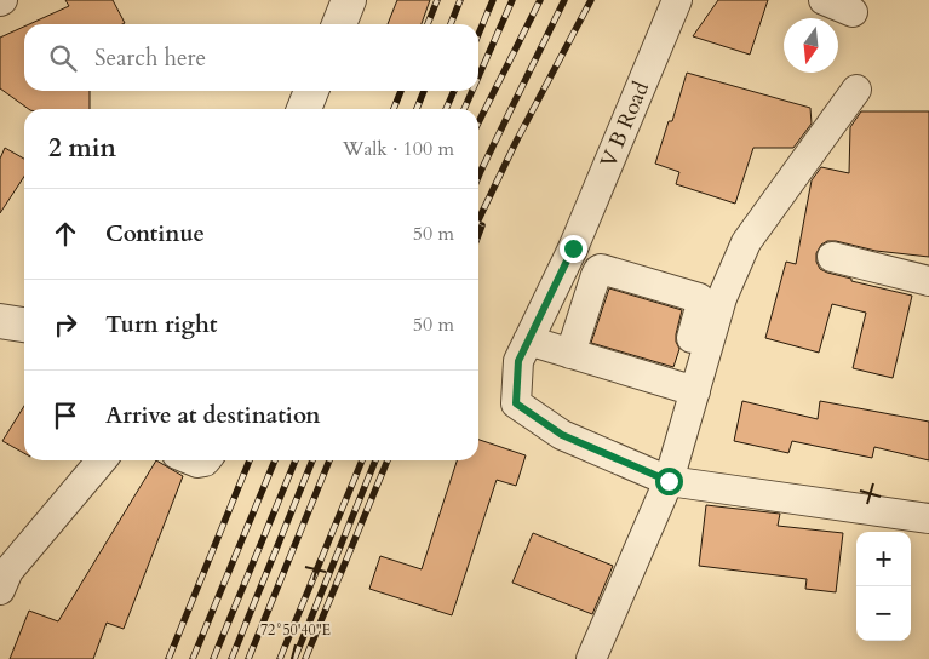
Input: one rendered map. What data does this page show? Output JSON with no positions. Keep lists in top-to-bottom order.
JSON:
{
  "streets": {
    "street": ["V B Road"]
  },
  "north": "bottom",
  "page": {
    "search": "Search here",
    "heading": ["2 min", "Walk · 100 m"],
    "list": [
      ["Continue", "50 m"],
      ["Turn right", "50 m"],
      "Arrive at destination"
    ],
    "map_buttons": ["+", "−"]
  },
  "coordinates": ["72°50'40\"E"]
}
